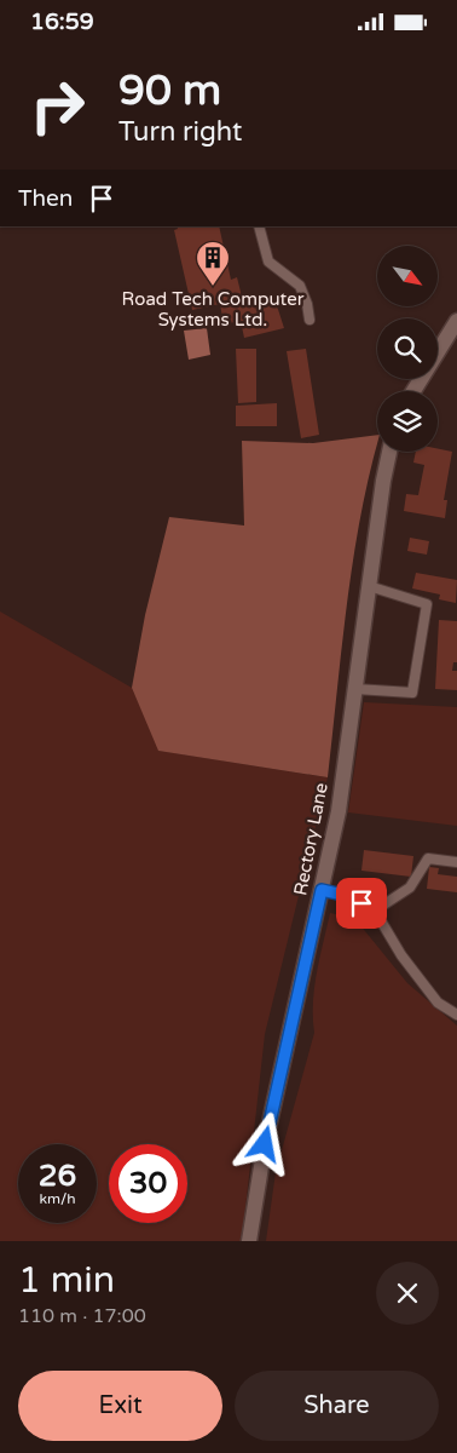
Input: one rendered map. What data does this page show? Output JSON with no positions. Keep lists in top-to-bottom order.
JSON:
{
  "streets": {
    "street": ["Rectory Lane"]
  },
  "places": {
    "building": ["Road Tech Computer Systems Ltd."]
  },
  "north": "bottom right",
  "page": {
    "status": "16:59",
    "turn": ["90 m", "Turn right"],
    "then": "Then",
    "speed": "26 km/h",
    "limit": "30",
    "heading": ["1 min", "110 m · 17:00"],
    "buttons": ["Exit", "Share"]
  }
}
